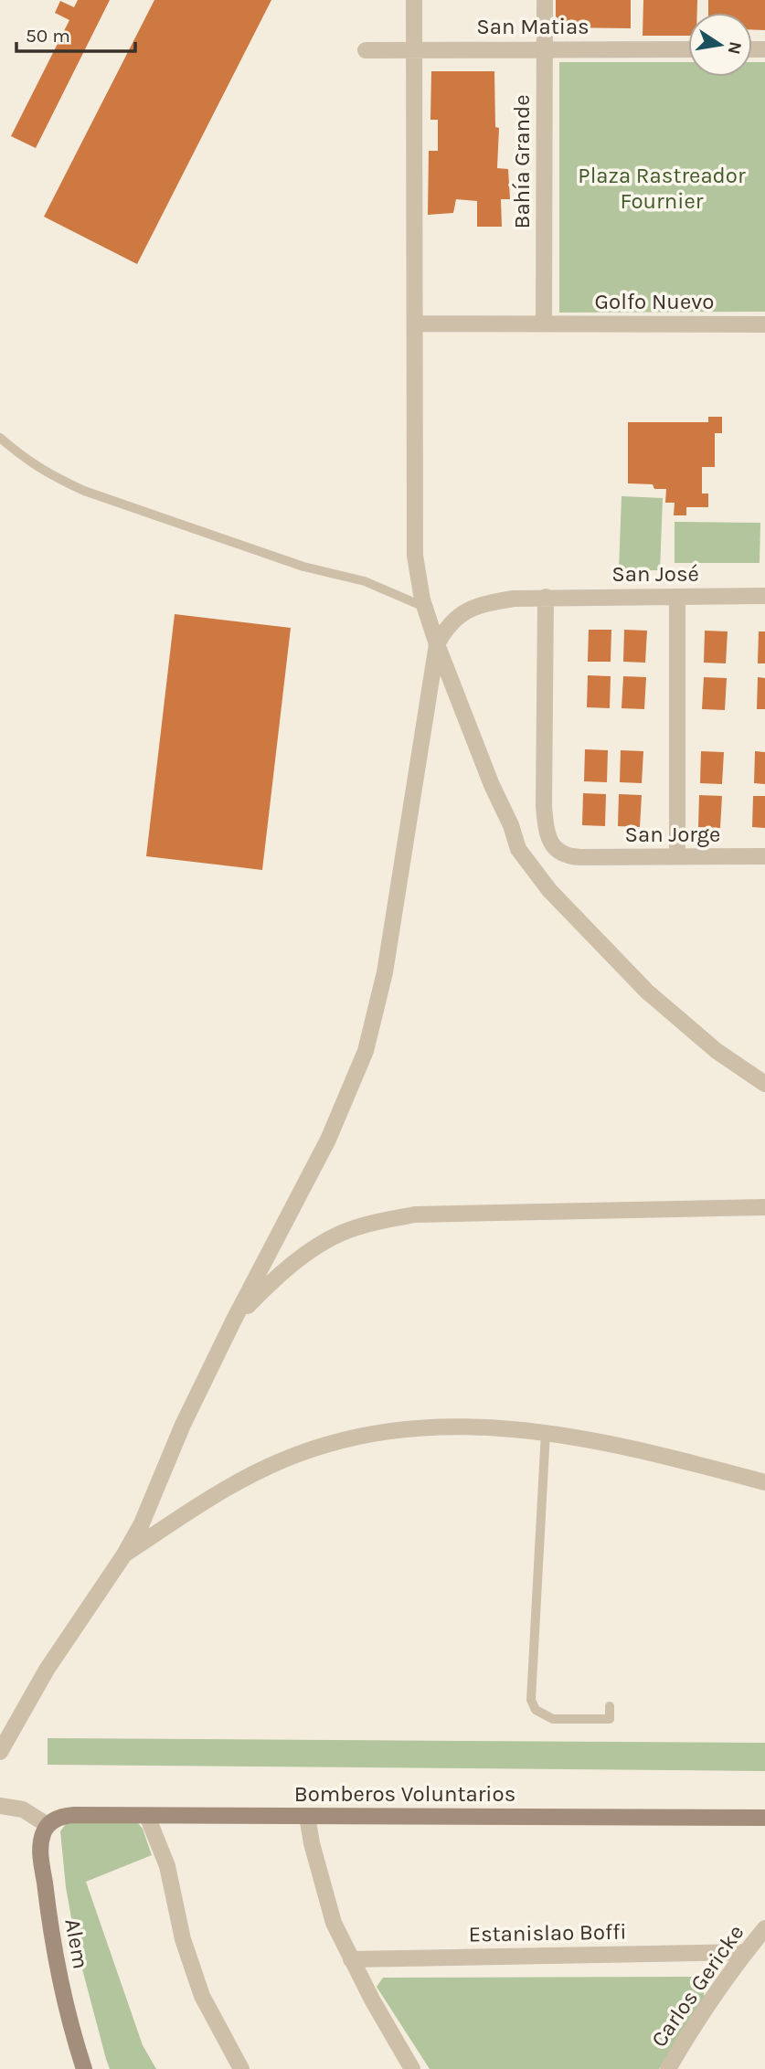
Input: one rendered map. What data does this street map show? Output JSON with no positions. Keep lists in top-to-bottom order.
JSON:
{
  "streets": {
    "main road": ["Bomberos Voluntarios", "Alem"],
    "street": [
      "San Matias",
      "Bahía Grande",
      "Golfo Nuevo",
      "San José",
      "San Jorge",
      "Estanislao Boffi",
      "Carlos Gericke"
    ]
  },
  "crossings": [
    ["San Matias", "Bahía Grande"],
    ["Bahía Grande", "Golfo Nuevo"],
    ["San José", "San Jorge"],
    ["Bomberos Voluntarios", "Alem"],
    ["Estanislao Boffi", "Carlos Gericke"]
  ],
  "parks": ["Plaza Rastreador Fournier"],
  "scale_bar": "50 m",
  "north": "right"
}
